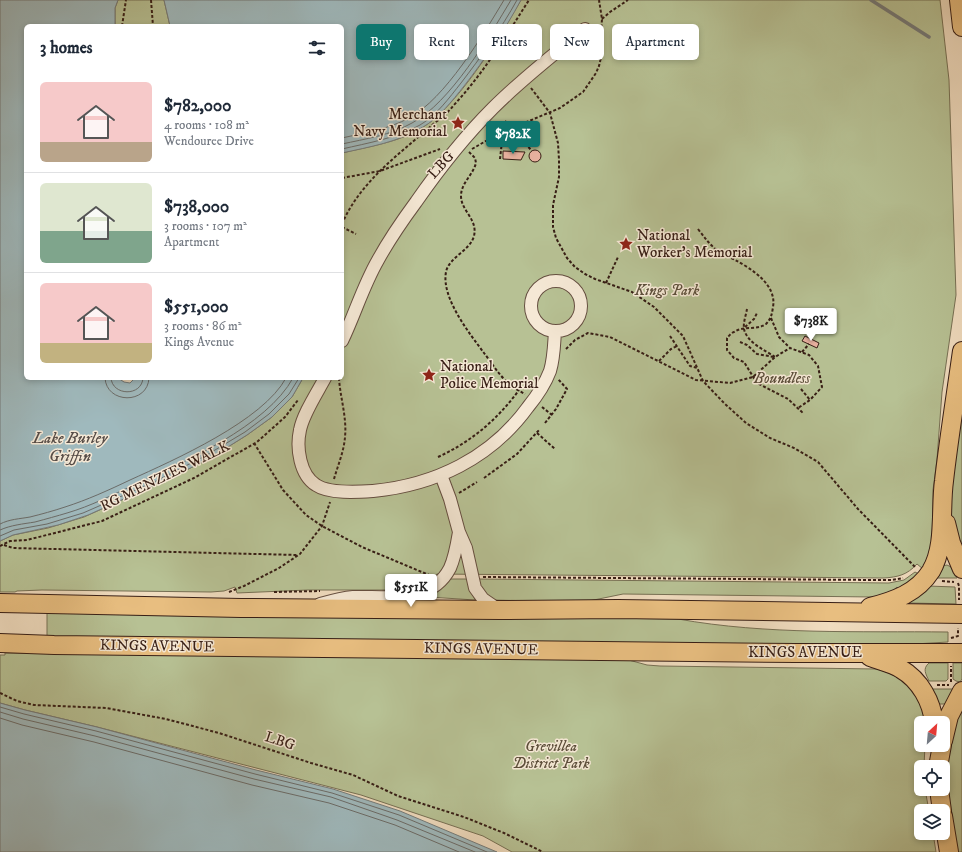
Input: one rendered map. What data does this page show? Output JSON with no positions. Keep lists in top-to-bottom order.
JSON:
{
  "streets": {
    "main road": ["KINGS AVENUE"],
    "path": ["LBG", "RG MENZIES WALK"]
  },
  "water": ["Lake Burley Griffin"],
  "parks": ["Kings Park", "Boundless", "Grevillea District Park"],
  "places": {
    "place": ["Merchant Navy Memorial", "National Worker’s Memorial", "National Police Memorial"]
  },
  "north": "top right",
  "page": {
    "chip": [
      "Buy",
      "Rent",
      "Filters",
      "New",
      "Apartment"
    ],
    "heading": "3 homes",
    "list": [
      {
        "name": "$782,000",
        "note": "4 rooms · 108 m² · Wendouree Drive"
      },
      {
        "name": "$738,000",
        "note": "3 rooms · 107 m² · Apartment"
      },
      {
        "name": "$551,000",
        "note": "3 rooms · 86 m² · Kings Avenue"
      }
    ],
    "price": ["$782K", "$738K", "$551K"]
  }
}
